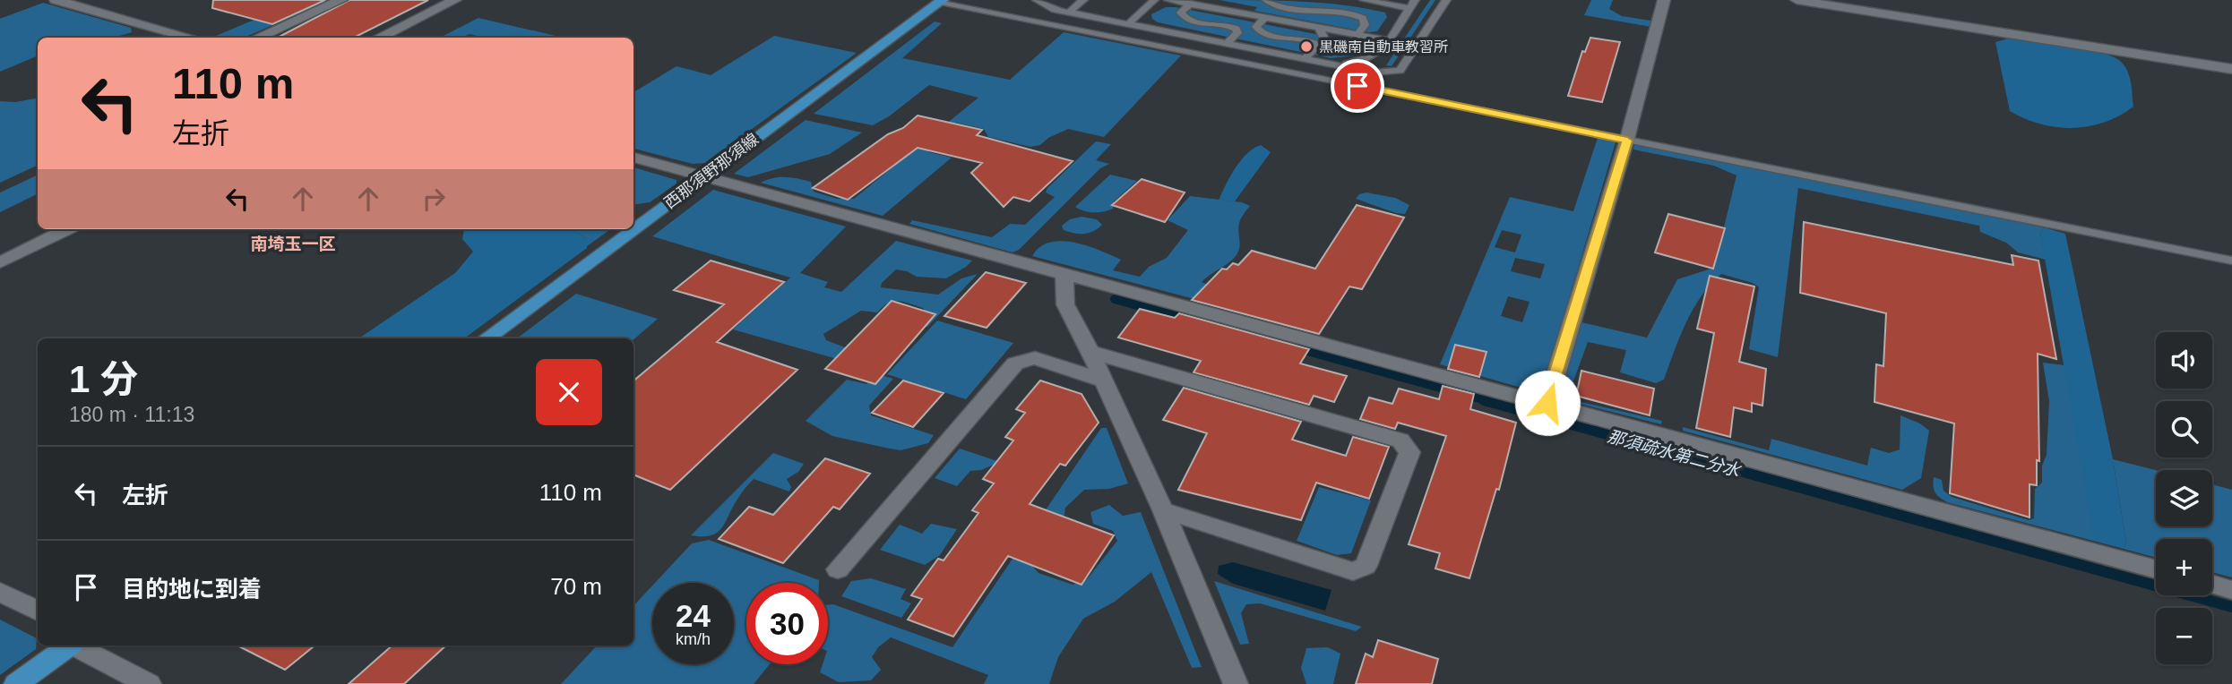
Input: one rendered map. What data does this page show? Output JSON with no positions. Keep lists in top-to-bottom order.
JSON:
{
  "streets": {
    "main road": ["西那須野那須線"]
  },
  "districts": ["南埼玉一区"],
  "water": ["那須疏水第二分水"],
  "places": ["黒磯南自動車教習所"],
  "page": {
    "turn": ["110 m", "左折"],
    "map_buttons": ["+", "−"],
    "heading": ["1 分", "180 m · 11:13"],
    "list": [
      {
        "name": "左折",
        "value": "110 m"
      },
      {
        "name": "目的地に到着",
        "value": "70 m"
      }
    ],
    "speed": "24 km/h",
    "limit": "30"
  }
}
